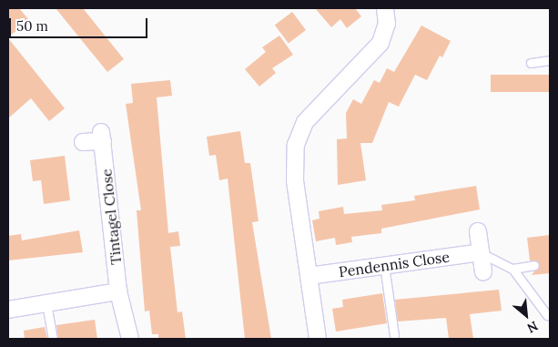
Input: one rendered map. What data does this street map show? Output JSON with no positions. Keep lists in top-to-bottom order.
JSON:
{
  "streets": {
    "street": ["Tintagel Close", "Pendennis Close"]
  },
  "scale_bar": "50 m",
  "north": "bottom right"
}
